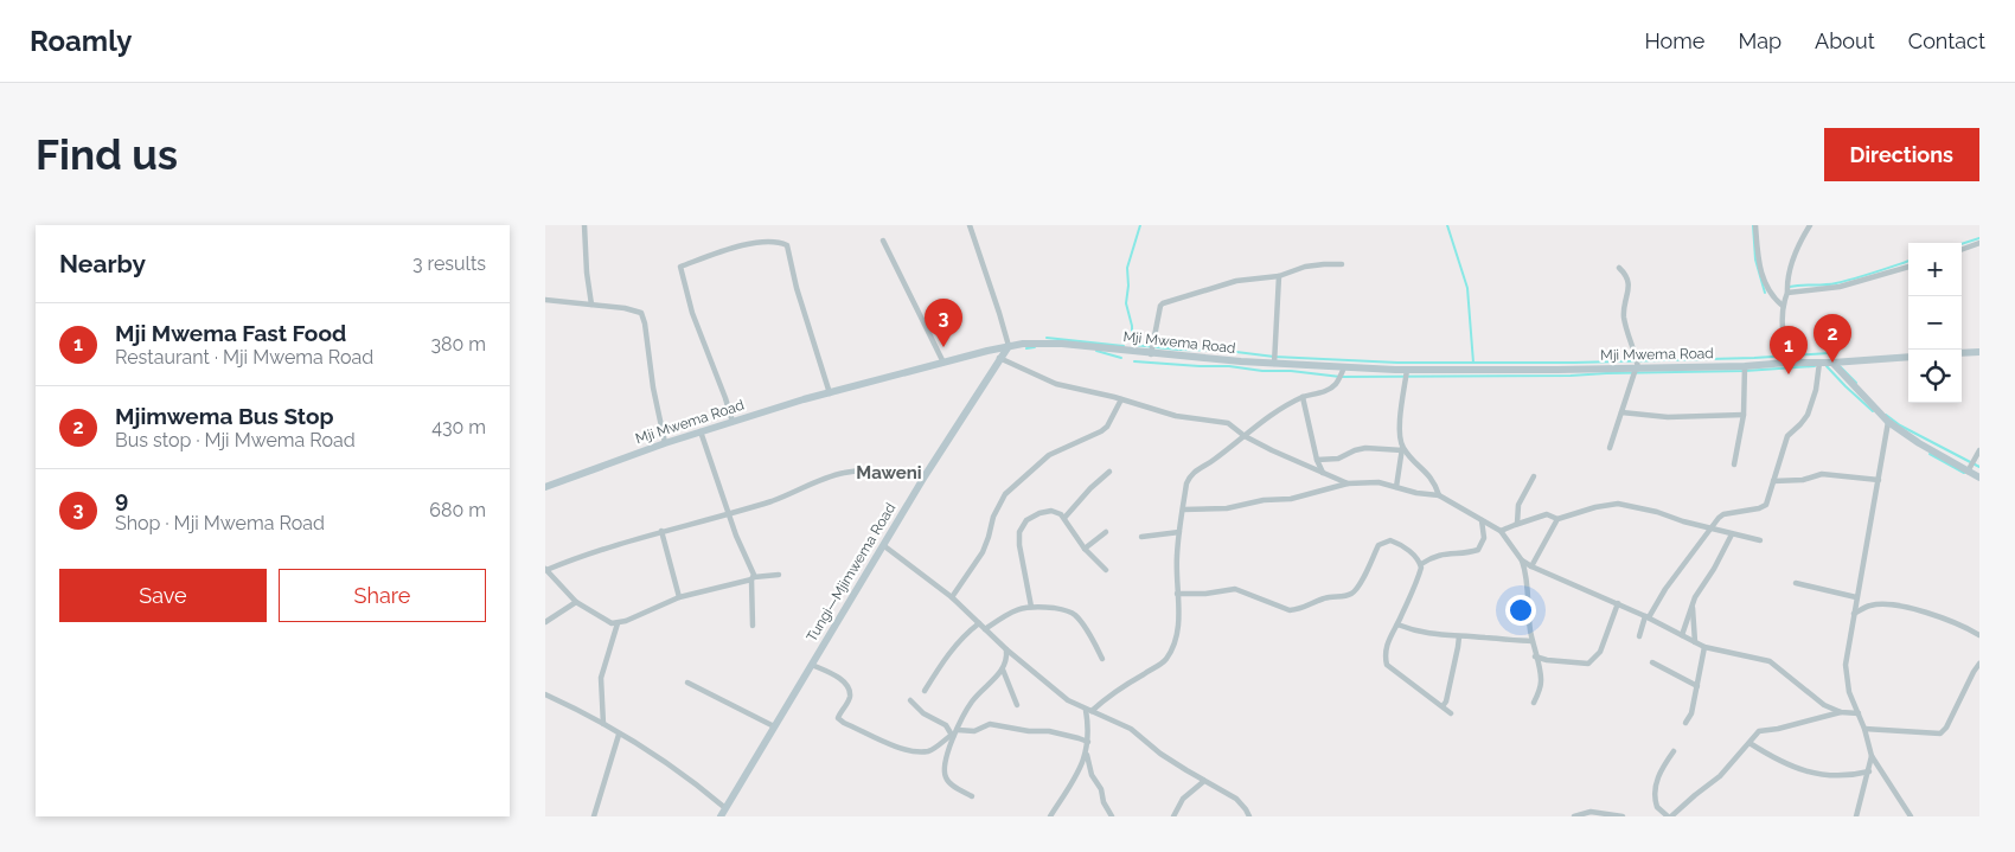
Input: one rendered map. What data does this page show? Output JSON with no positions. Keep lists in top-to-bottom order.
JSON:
{
  "streets": {
    "main road": ["Mji Mwema Road", "Tungi—Mjimwema Road"]
  },
  "crossings": [
    ["Mji Mwema Road", "Tungi—Mjimwema Road"]
  ],
  "districts": ["Maweni"],
  "page": {
    "header": "Roamly",
    "nav": [
      "Home",
      "Map",
      "About",
      "Contact"
    ],
    "buttons": [
      "Directions",
      ["Save", "Share"]
    ],
    "title": "Find us",
    "heading": ["Nearby", "3 results"],
    "map_buttons": ["+", "−"],
    "pins": ["3", "2", "1"],
    "list": [
      {
        "mark": "1",
        "name": "Mji Mwema Fast Food",
        "note": "Restaurant · Mji Mwema Road",
        "value": "380 m"
      },
      {
        "mark": "2",
        "name": "Mjimwema Bus Stop",
        "note": "Bus stop · Mji Mwema Road",
        "value": "430 m"
      },
      {
        "mark": "3",
        "name": "9",
        "note": "Shop · Mji Mwema Road",
        "value": "680 m"
      }
    ]
  }
}
